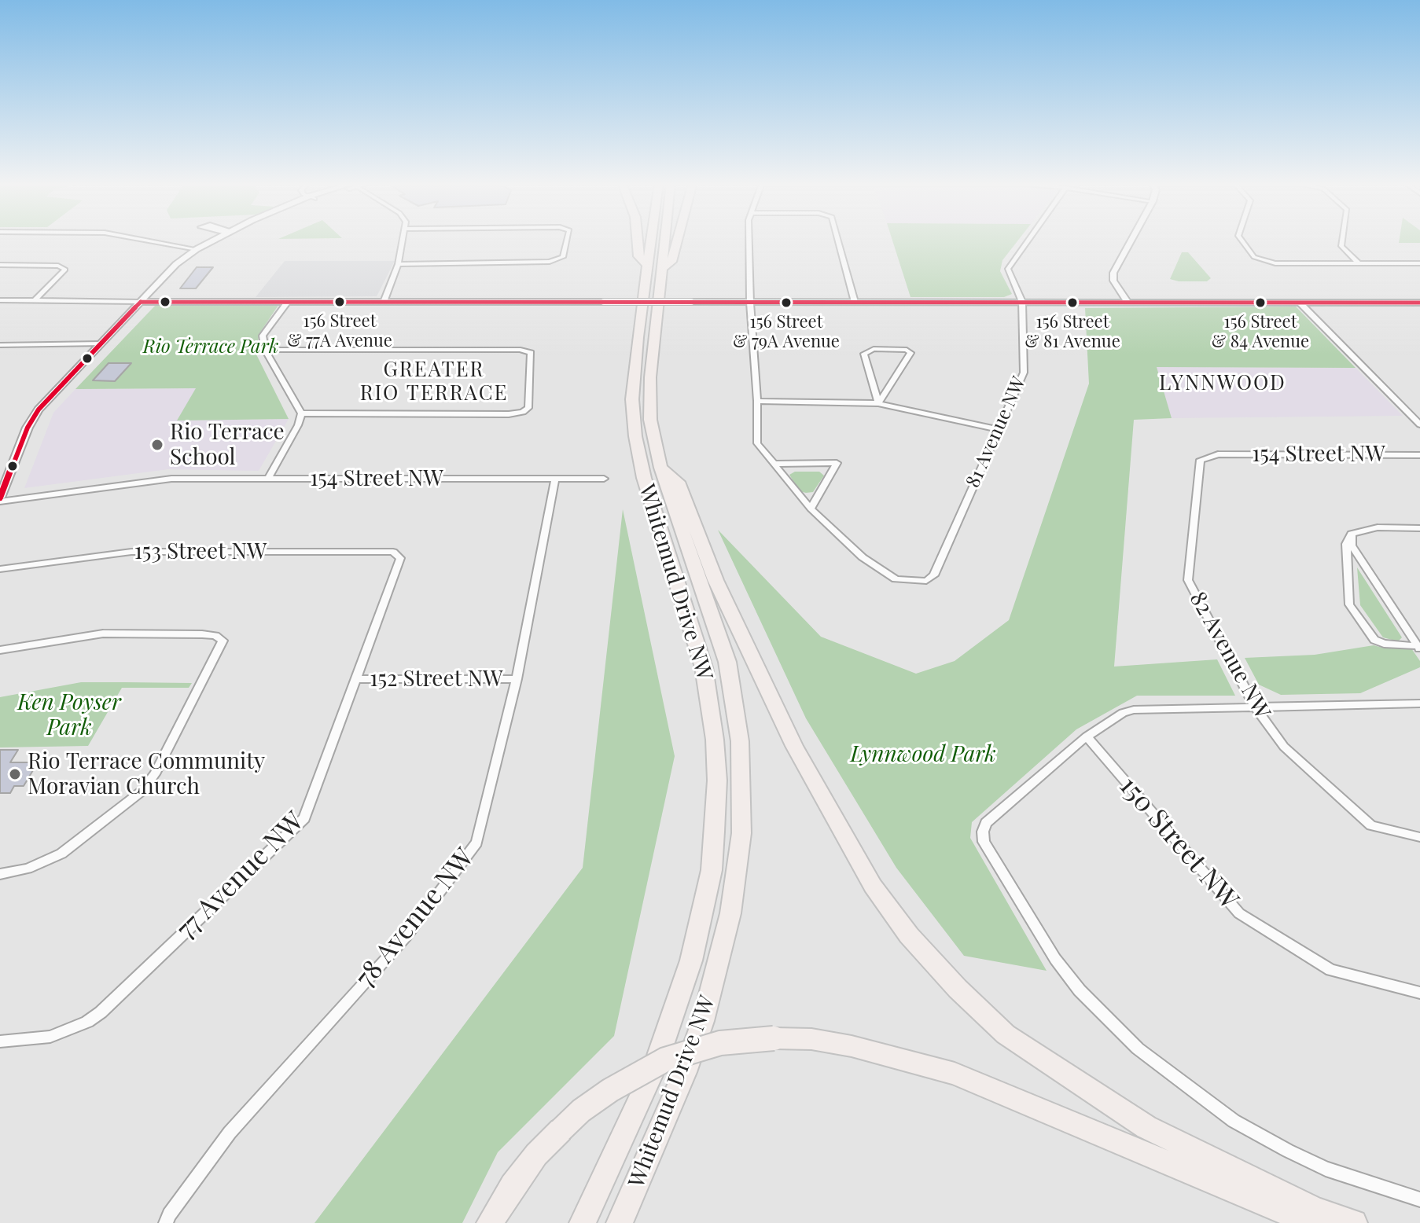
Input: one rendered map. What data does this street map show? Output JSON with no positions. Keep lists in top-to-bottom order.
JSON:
{
  "streets": {
    "highway": ["Whitemud Drive NW"],
    "street": [
      "81 Avenue NW",
      "154 Street NW",
      "153 Street NW",
      "82 Avenue NW",
      "152 Street NW",
      "150 Street NW",
      "77 Avenue NW",
      "78 Avenue NW"
    ]
  },
  "crossings": [
    ["154 Street NW", "82 Avenue NW"],
    ["154 Street NW", "78 Avenue NW"],
    ["153 Street NW", "77 Avenue NW"],
    ["152 Street NW", "77 Avenue NW"],
    ["152 Street NW", "78 Avenue NW"]
  ],
  "districts": ["GREATER RIO TERRACE", "LYNNWOOD"],
  "parks": ["Rio Terrace Park", "Ken Poyser Park", "Lynnwood Park"],
  "places": [
    "156 Street & 77A Avenue",
    "156 Street & 79A Avenue",
    "156 Street & 81 Avenue",
    "156 Street & 84 Avenue",
    "Rio Terrace School",
    "Rio Terrace Community Moravian Church"
  ]
}
